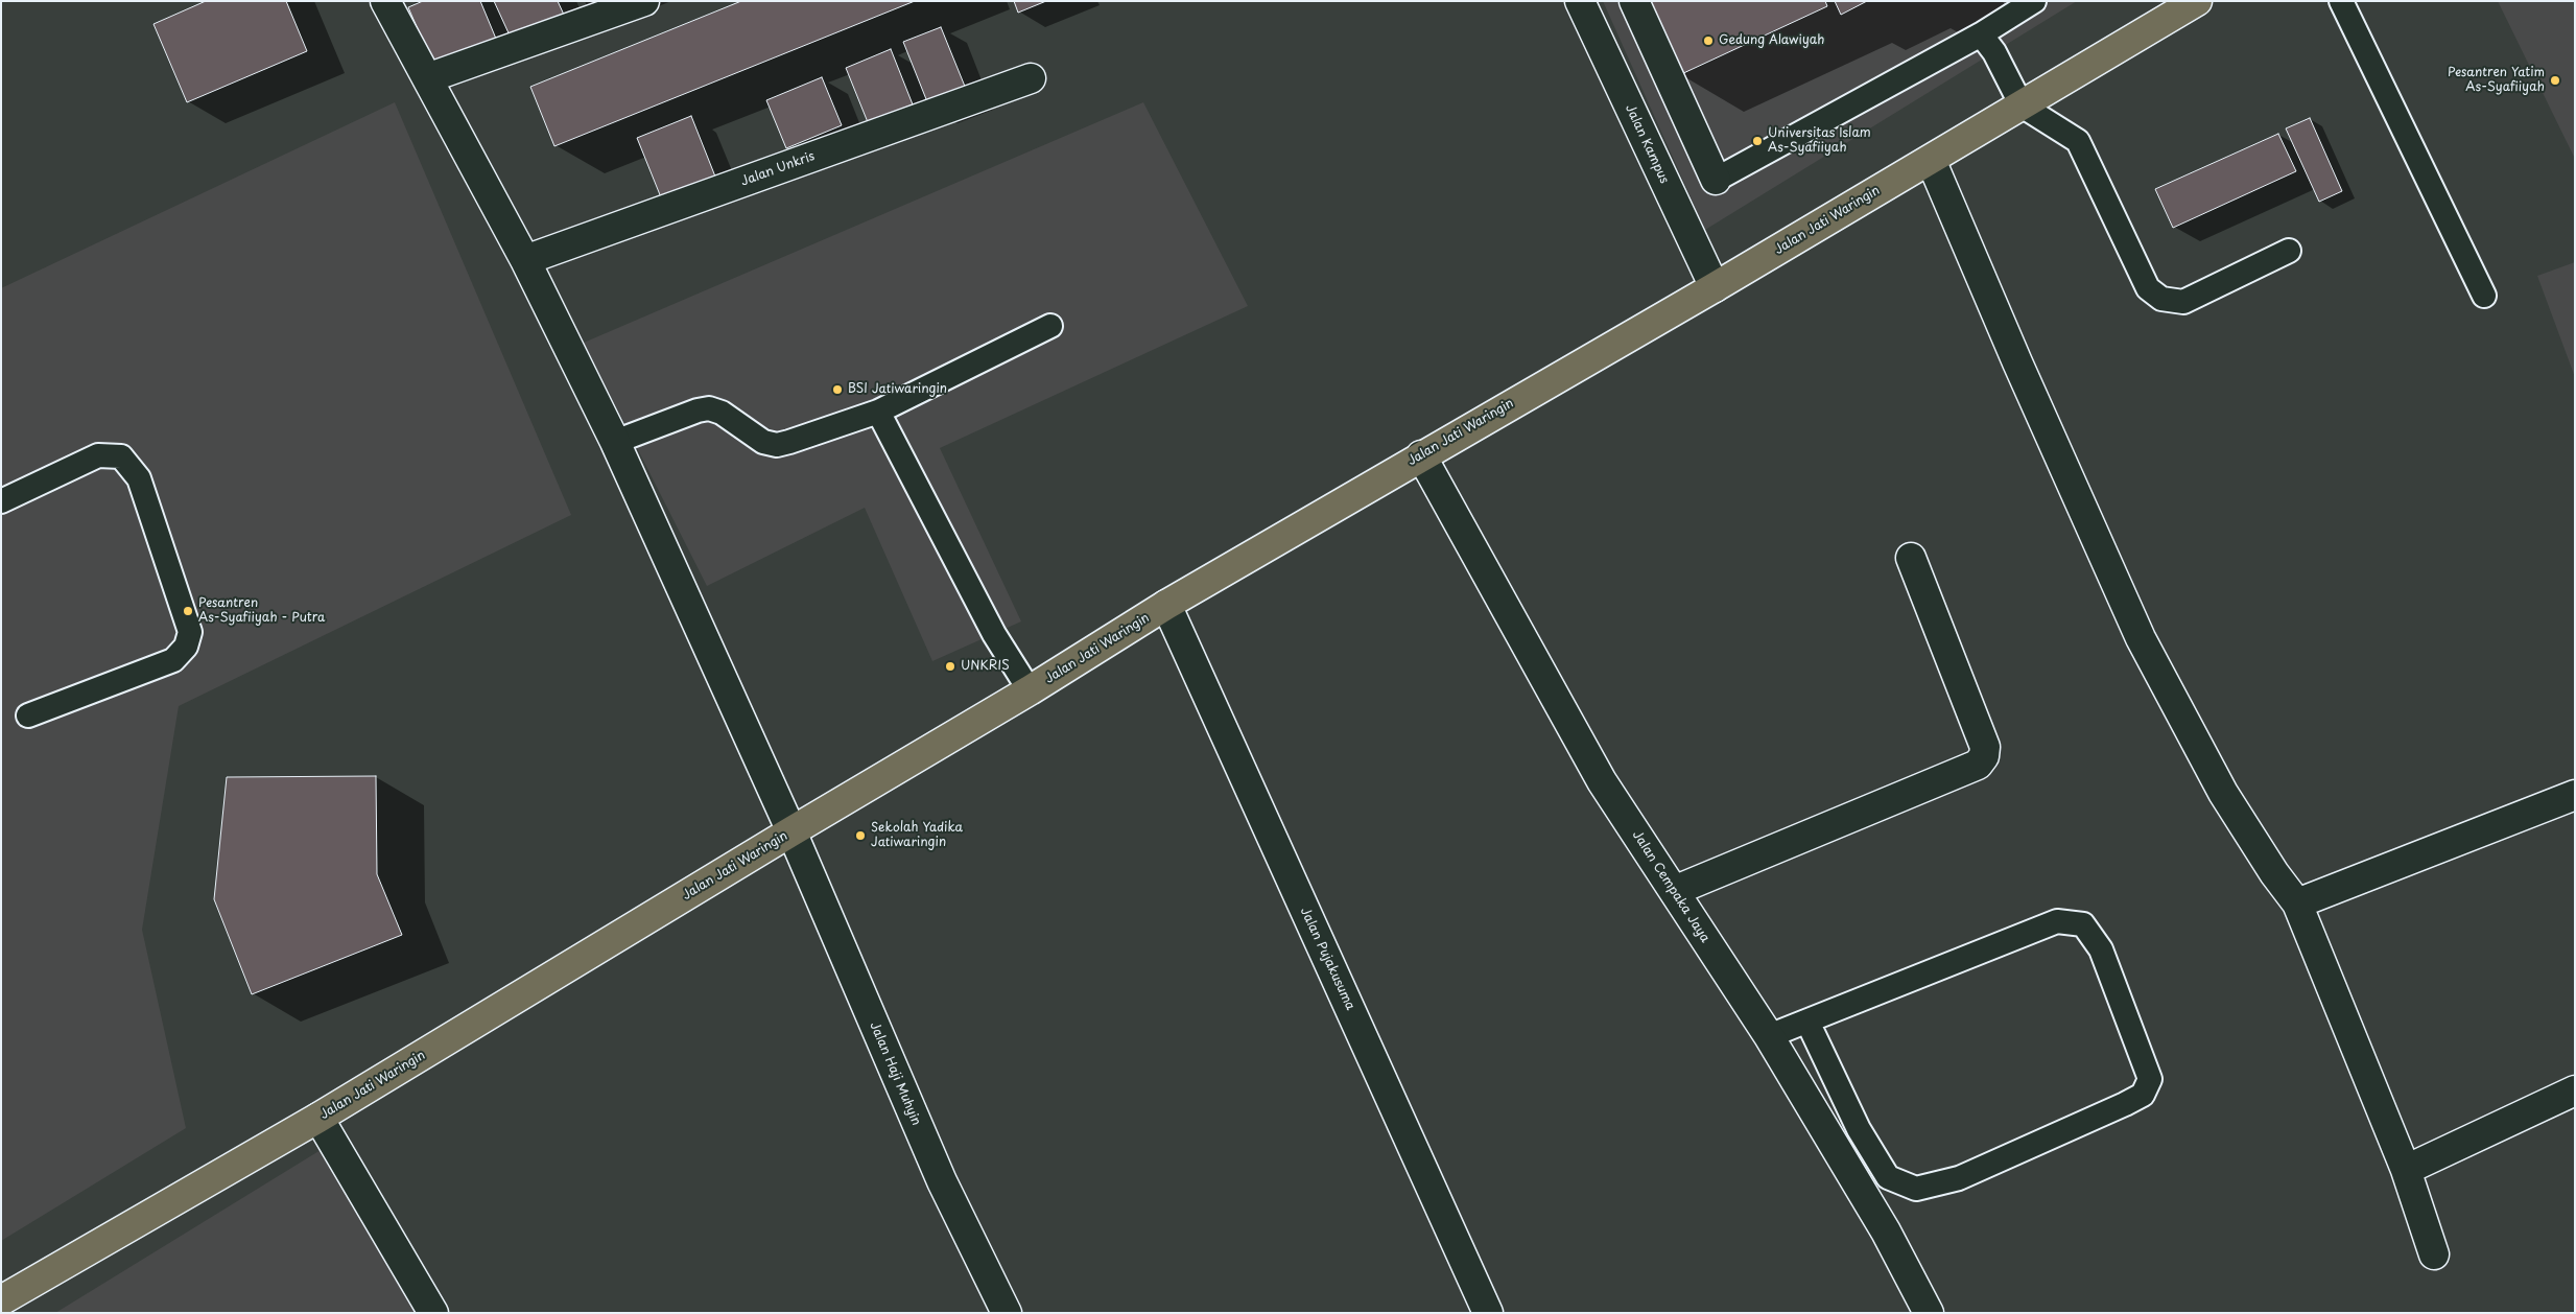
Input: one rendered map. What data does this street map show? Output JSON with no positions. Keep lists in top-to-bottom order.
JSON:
{
  "streets": {
    "main road": ["Jalan Jati Waringin"],
    "street": [
      "Jalan Kampus",
      "Jalan Unkris",
      "Jalan Cempaka Jaya",
      "Jalan Pujakusuma",
      "Jalan Haji Muhyin"
    ]
  },
  "crossings": [
    ["Jalan Kampus", "Jalan Jati Waringin"],
    ["Jalan Unkris", "Jalan Haji Muhyin"],
    ["Jalan Jati Waringin", "Jalan Cempaka Jaya"],
    ["Jalan Jati Waringin", "Jalan Pujakusuma"],
    ["Jalan Jati Waringin", "Jalan Haji Muhyin"]
  ],
  "places": [
    "Gedung Alawiyah",
    "Pesantren Yatim As-Syafiiyah",
    "Universitas Islam As-Syafiiyah",
    "BSI Jatiwaringin",
    "Pesantren As-Syafiiyah - Putra",
    "UNKRIS",
    "Sekolah Yadika Jatiwaringin"
  ]
}
